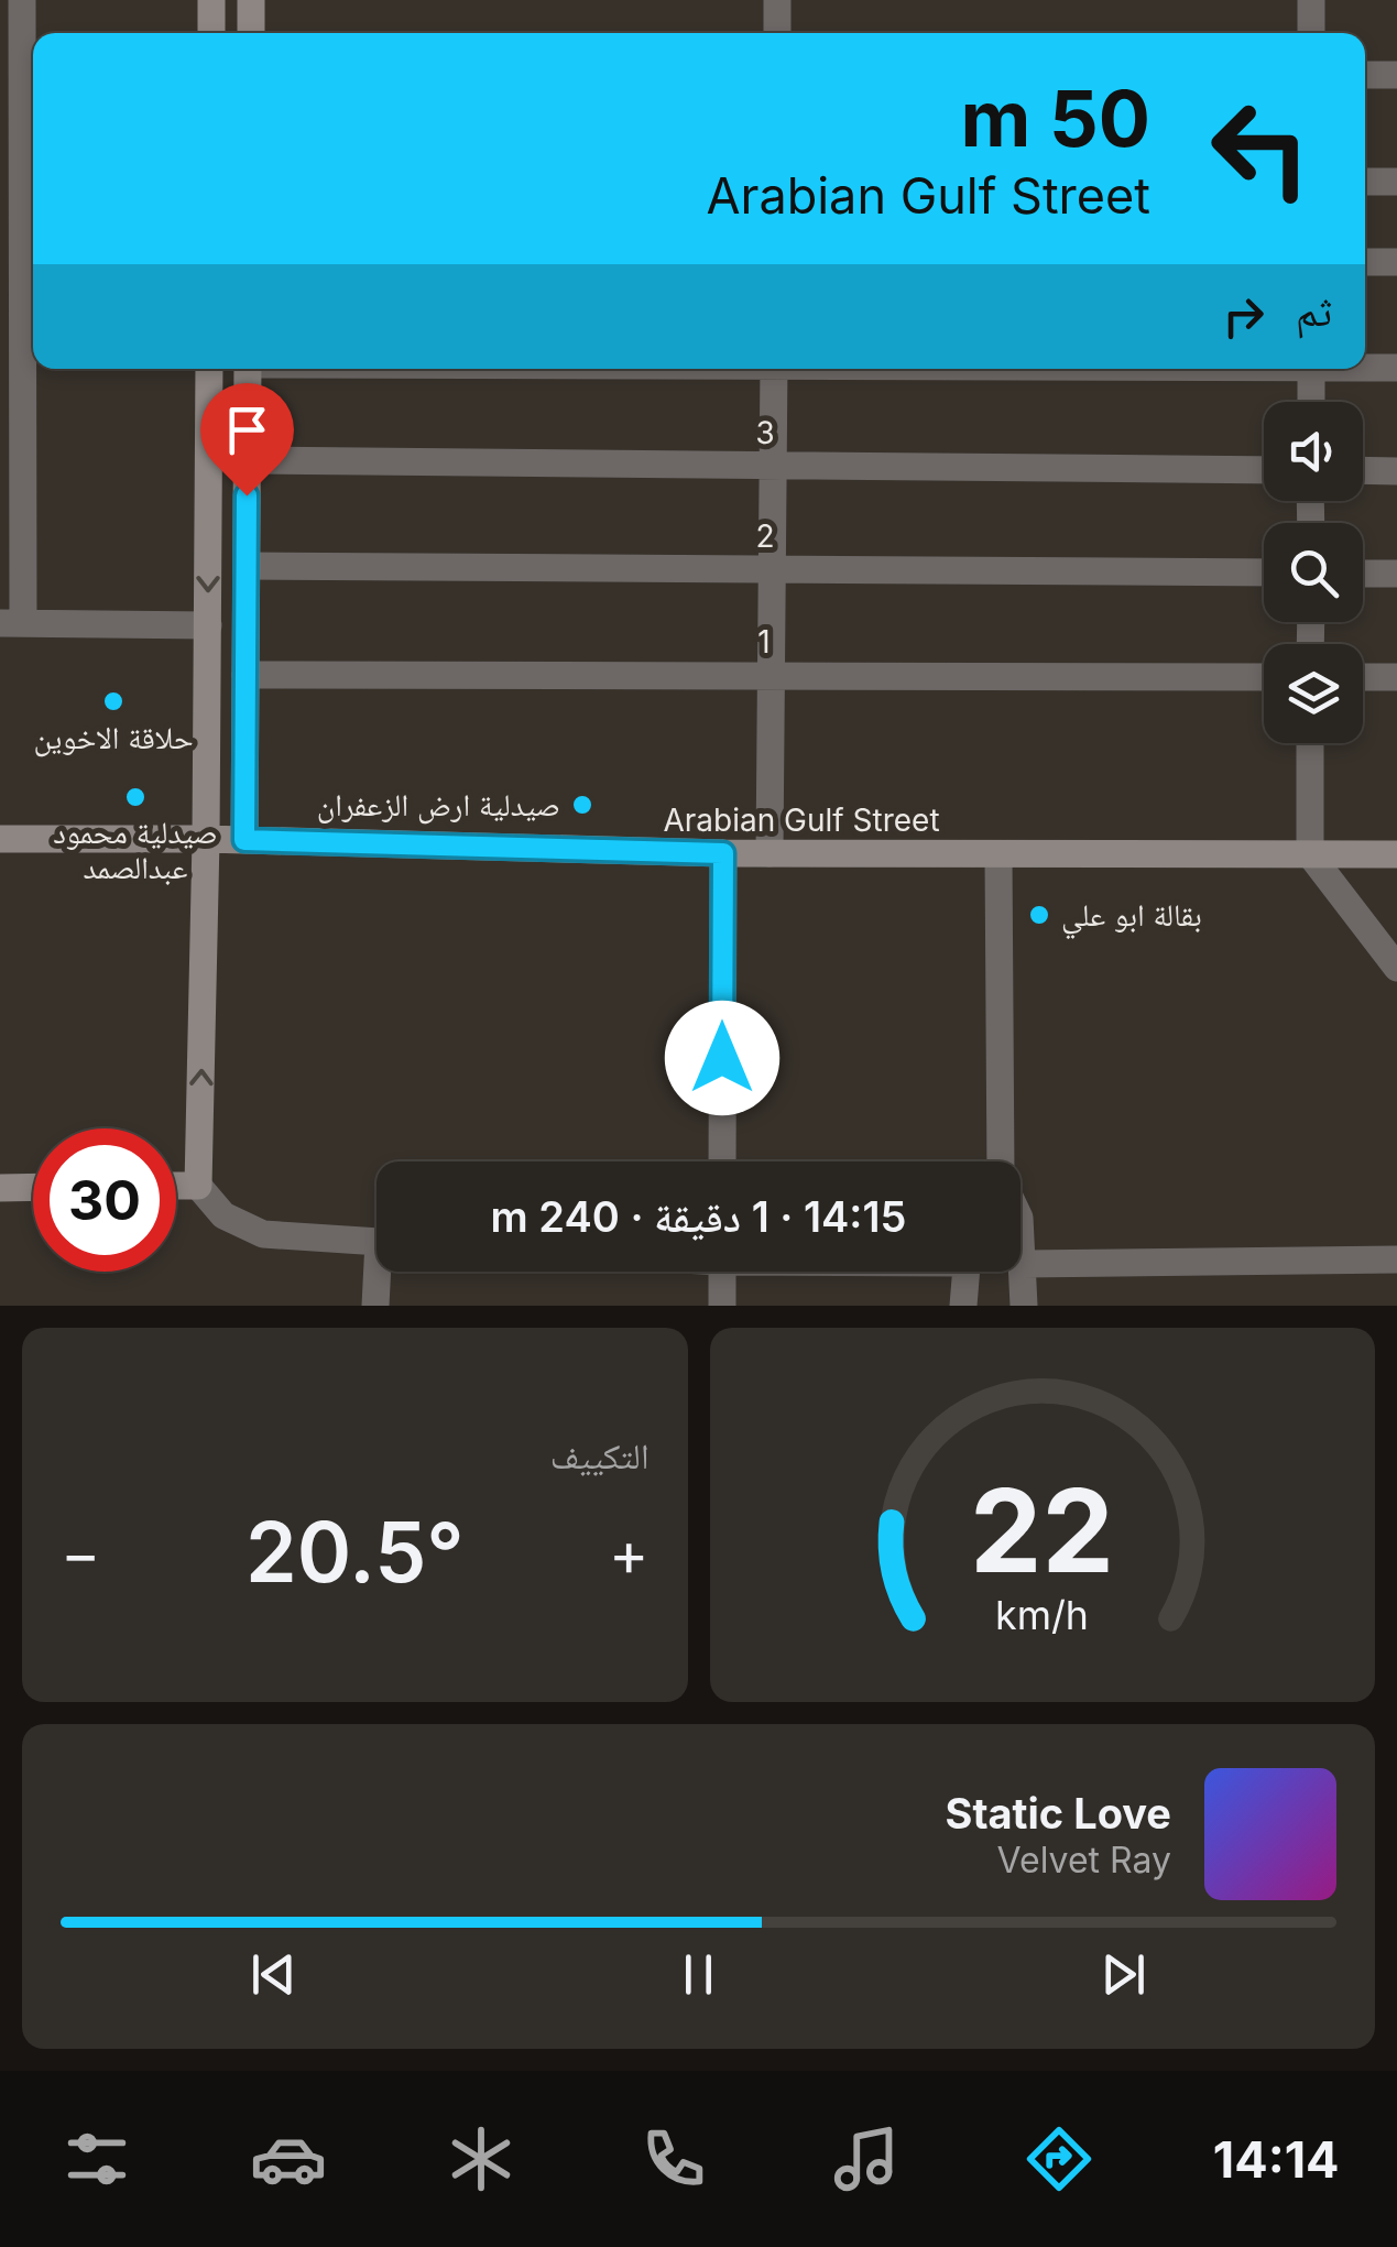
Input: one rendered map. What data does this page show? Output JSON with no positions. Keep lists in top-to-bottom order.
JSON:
{
  "streets": {
    "main road": ["Arabian Gulf Street"],
    "street": ["3", "2", "1"]
  },
  "places": [
    "حلاقة الاخوين",
    "صيدلية محمود عبدالصمد",
    "صيدلية ارض الزعفران",
    "بقالة ابو علي"
  ],
  "page": {
    "turn": ["50 m", "Arabian Gulf Street"],
    "then": "ثم",
    "limit": "30",
    "trip": "14:15 · 1 دقيقة · 240 m",
    "tile": "التكييف",
    "heat": ["−", "20.5°", "+"],
    "song": ["Static Love", "Velvet Ray"],
    "tabs": "14:14",
    "gauge": ["22", "km/h"]
  }
}
